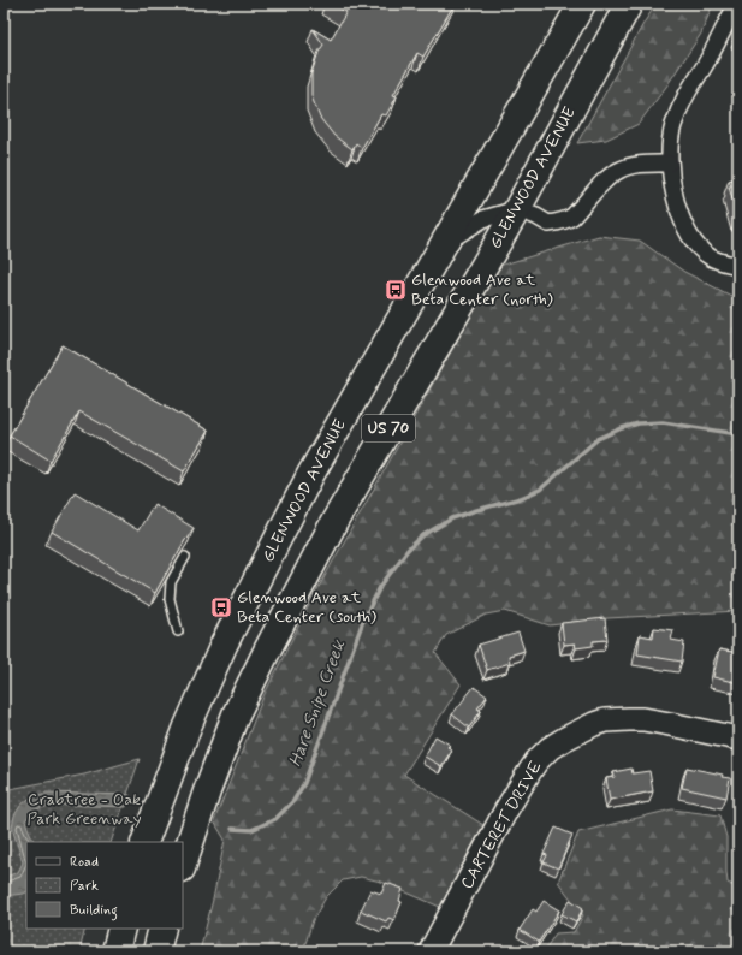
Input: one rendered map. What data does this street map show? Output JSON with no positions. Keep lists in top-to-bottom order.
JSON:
{
  "streets": {
    "highway": ["GLENWOOD AVENUE", "US 70"],
    "street": ["CARTERET DRIVE"]
  },
  "water": ["Hare Snipe Creek"],
  "parks": ["Crabtree - Oak Park Greenway"],
  "places": {
    "bus stop": ["Glenwood Ave at Beta Center (north)", "Glenwood Ave at Beta Center (south)"]
  },
  "legend": ["Road", "Park", "Building"]
}
